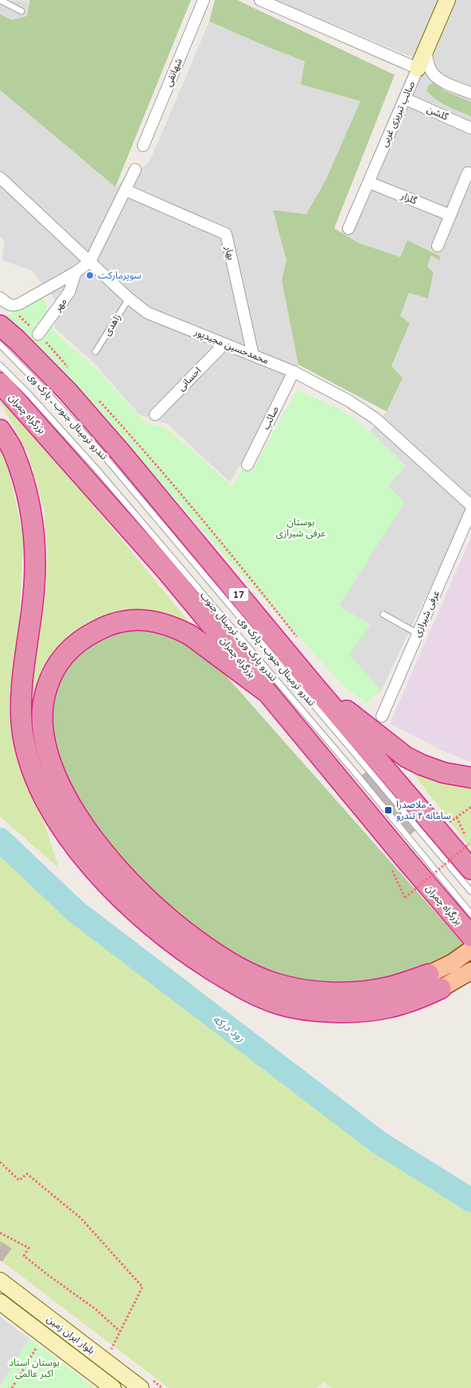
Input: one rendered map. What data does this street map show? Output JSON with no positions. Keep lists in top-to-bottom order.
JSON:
{
  "streets": {
    "highway": ["بزرگراه چمران", "17"],
    "main road": ["صائب تبریزی غربی", "بلوار ایران زمین"],
    "street": [
      "شهانقی",
      "گلشن",
      "گلزار",
      "بهار",
      "مهر",
      "محمدحسین مجیدپور",
      "احسانی",
      "صائب",
      "عرفی شیرازی"
    ],
    "lane": ["زاهدی", "تندرو ترمینال جنوب ـ پارک وی", "تندرو پارک وی ـ ترمینال جنوب"]
  },
  "crossings": [
    ["گلشن", "صائب تبریزی غربی"],
    ["صائب تبریزی غربی", "گلزار"],
    ["بهار", "محمدحسین مجیدپور"],
    ["زاهدی", "محمدحسین مجیدپور"],
    ["محمدحسین مجیدپور", "احسانی"],
    ["محمدحسین مجیدپور", "صائب"]
  ],
  "water": ["رود درکه"],
  "parks": ["بوستان عرفی شیرازی", "بوستان استاد اکبر عالمی"],
  "places": {
    "other": ["سوپرمارکت"],
    "transit": ["ملاصدرا - سامانه ۴ تندرو"]
  }
}
